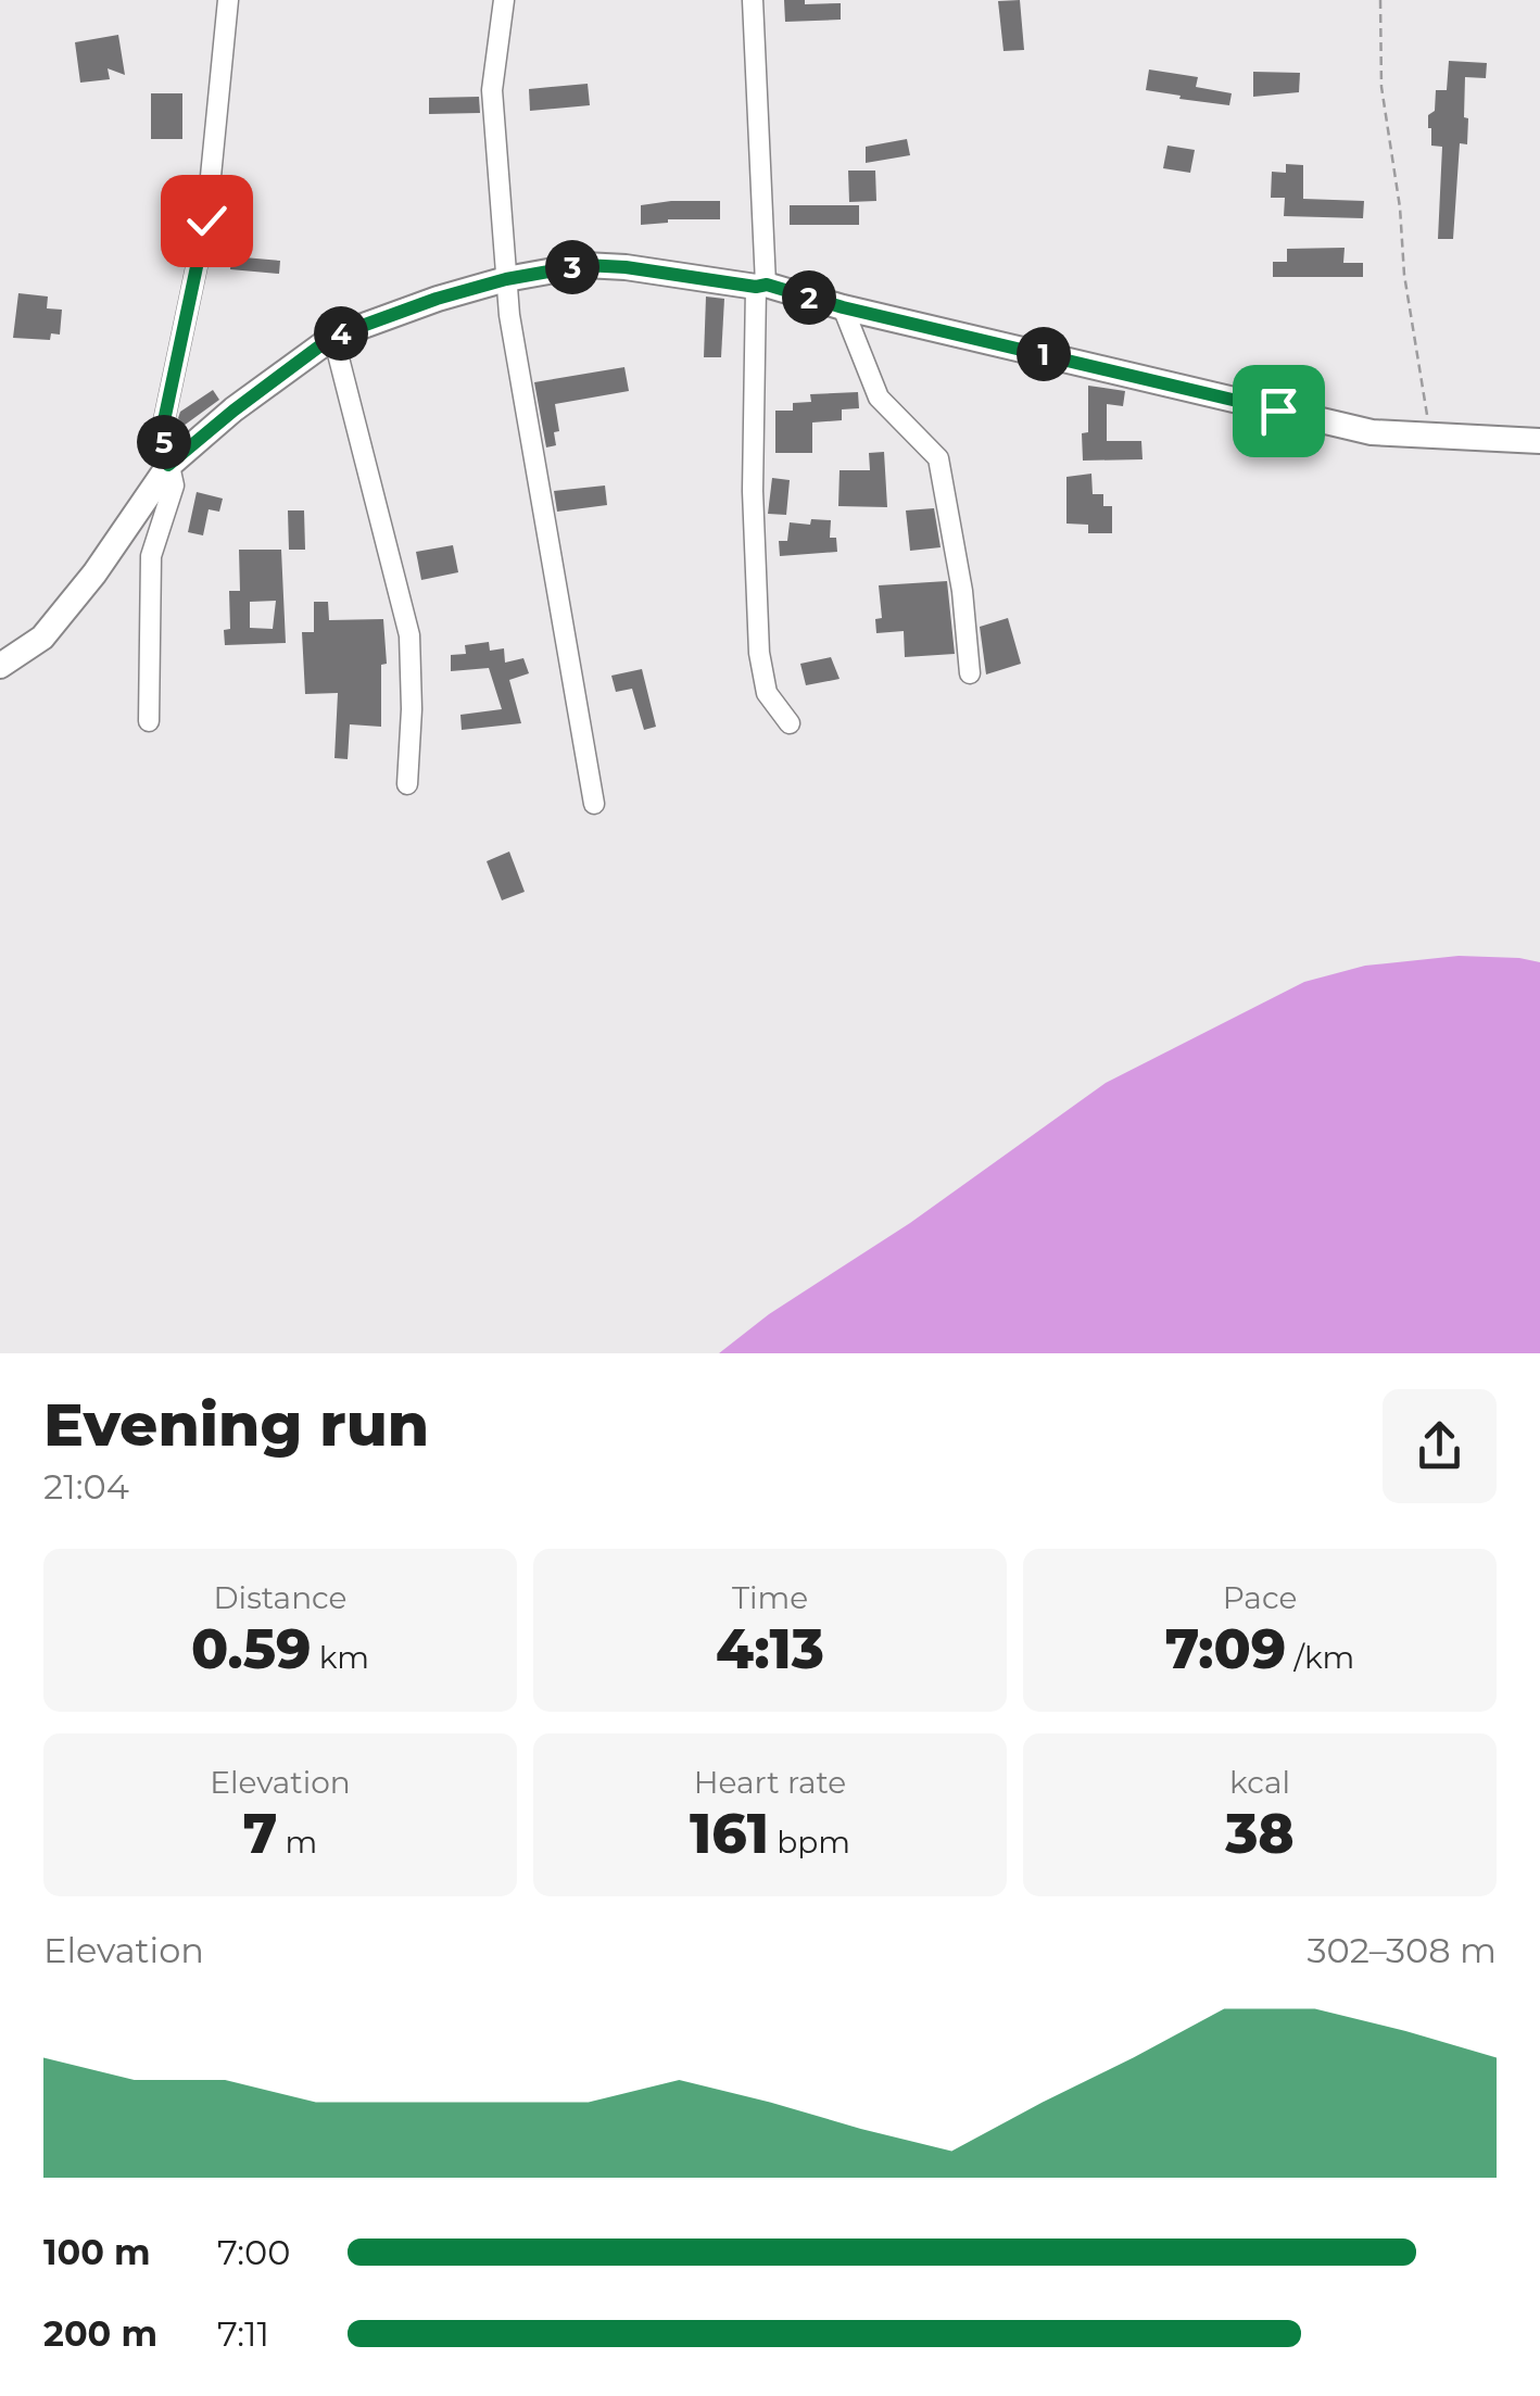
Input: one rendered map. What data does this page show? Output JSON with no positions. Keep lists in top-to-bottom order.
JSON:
{
  "page": {
    "pins": [
      "3",
      "2",
      "4",
      "1",
      "5"
    ],
    "heading": ["Evening run", "21:04"],
    "stats": [
      ["Distance", "0.59 km"],
      ["Time", "4:13"],
      ["Pace", "7:09 /km"],
      ["Elevation", "7 m"],
      ["Heart rate", "161 bpm"],
      ["kcal", "38"]
    ],
    "chart": ["Elevation", "302–308 m"],
    "list": [
      {
        "name": "100 m",
        "note": "7:00"
      },
      {
        "name": "200 m",
        "note": "7:11"
      }
    ]
  }
}
